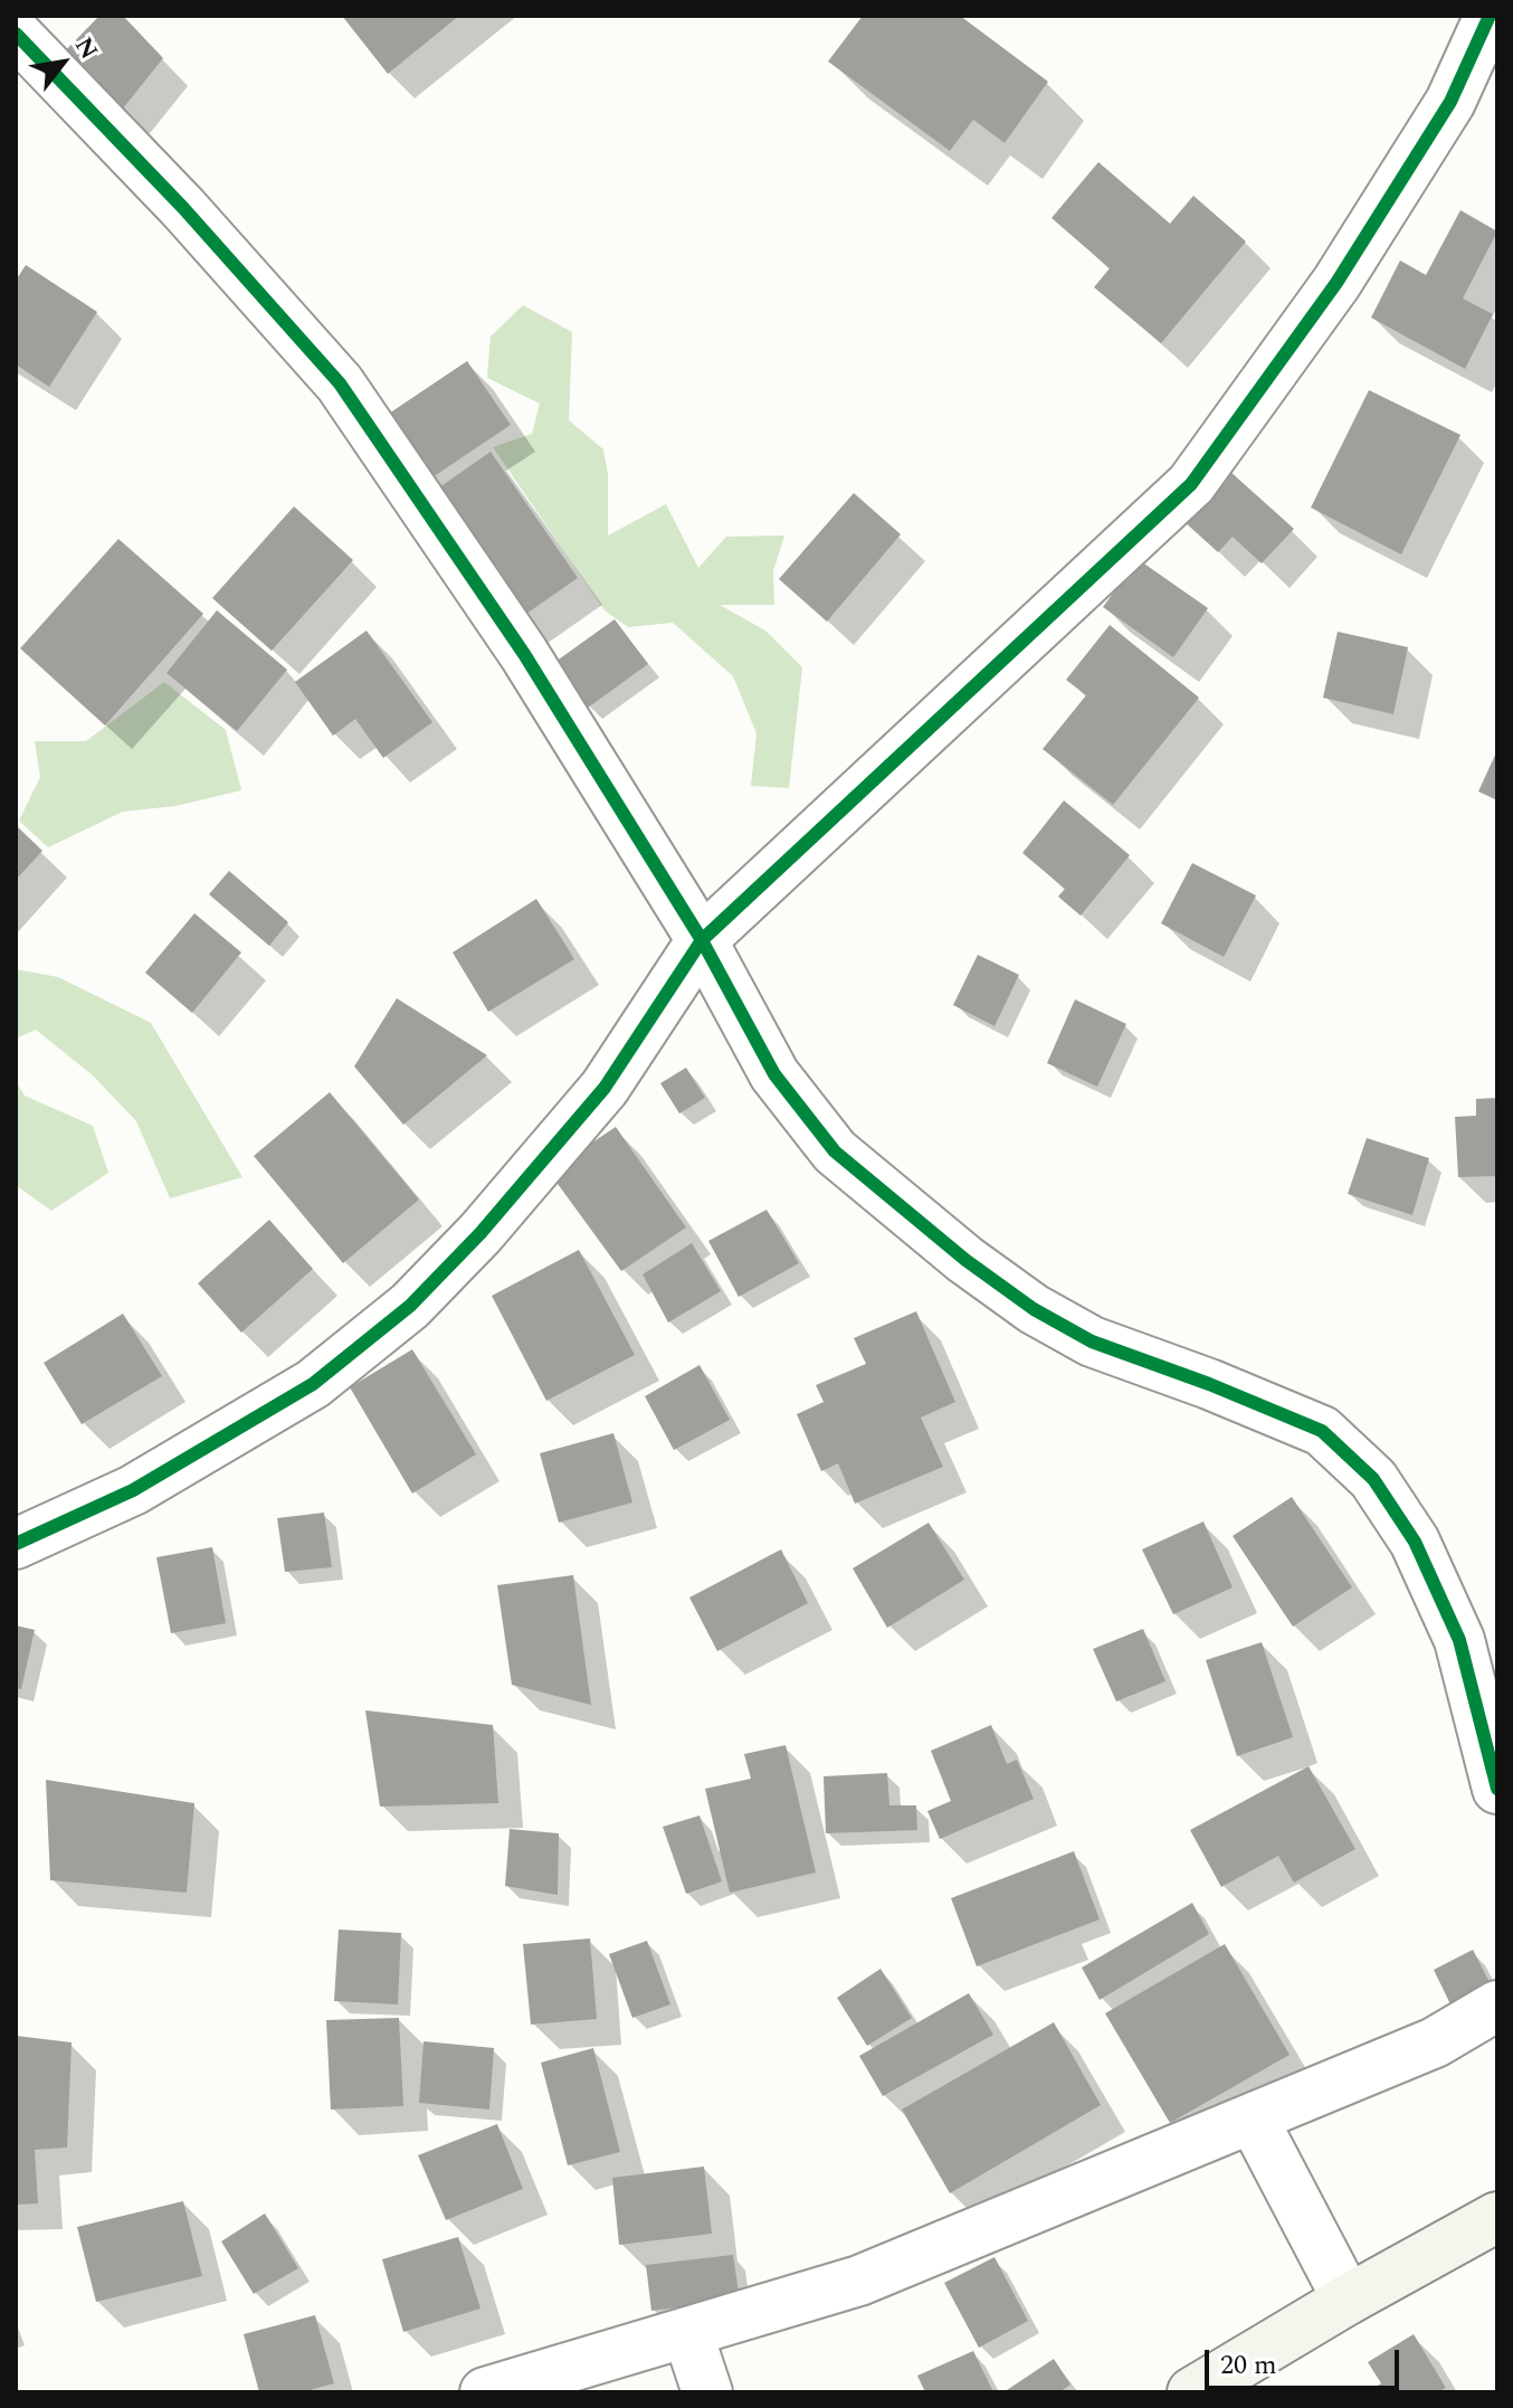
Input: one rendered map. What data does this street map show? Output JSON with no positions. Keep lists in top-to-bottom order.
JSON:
{
  "scale_bar": "20 m",
  "north": "top right"
}
